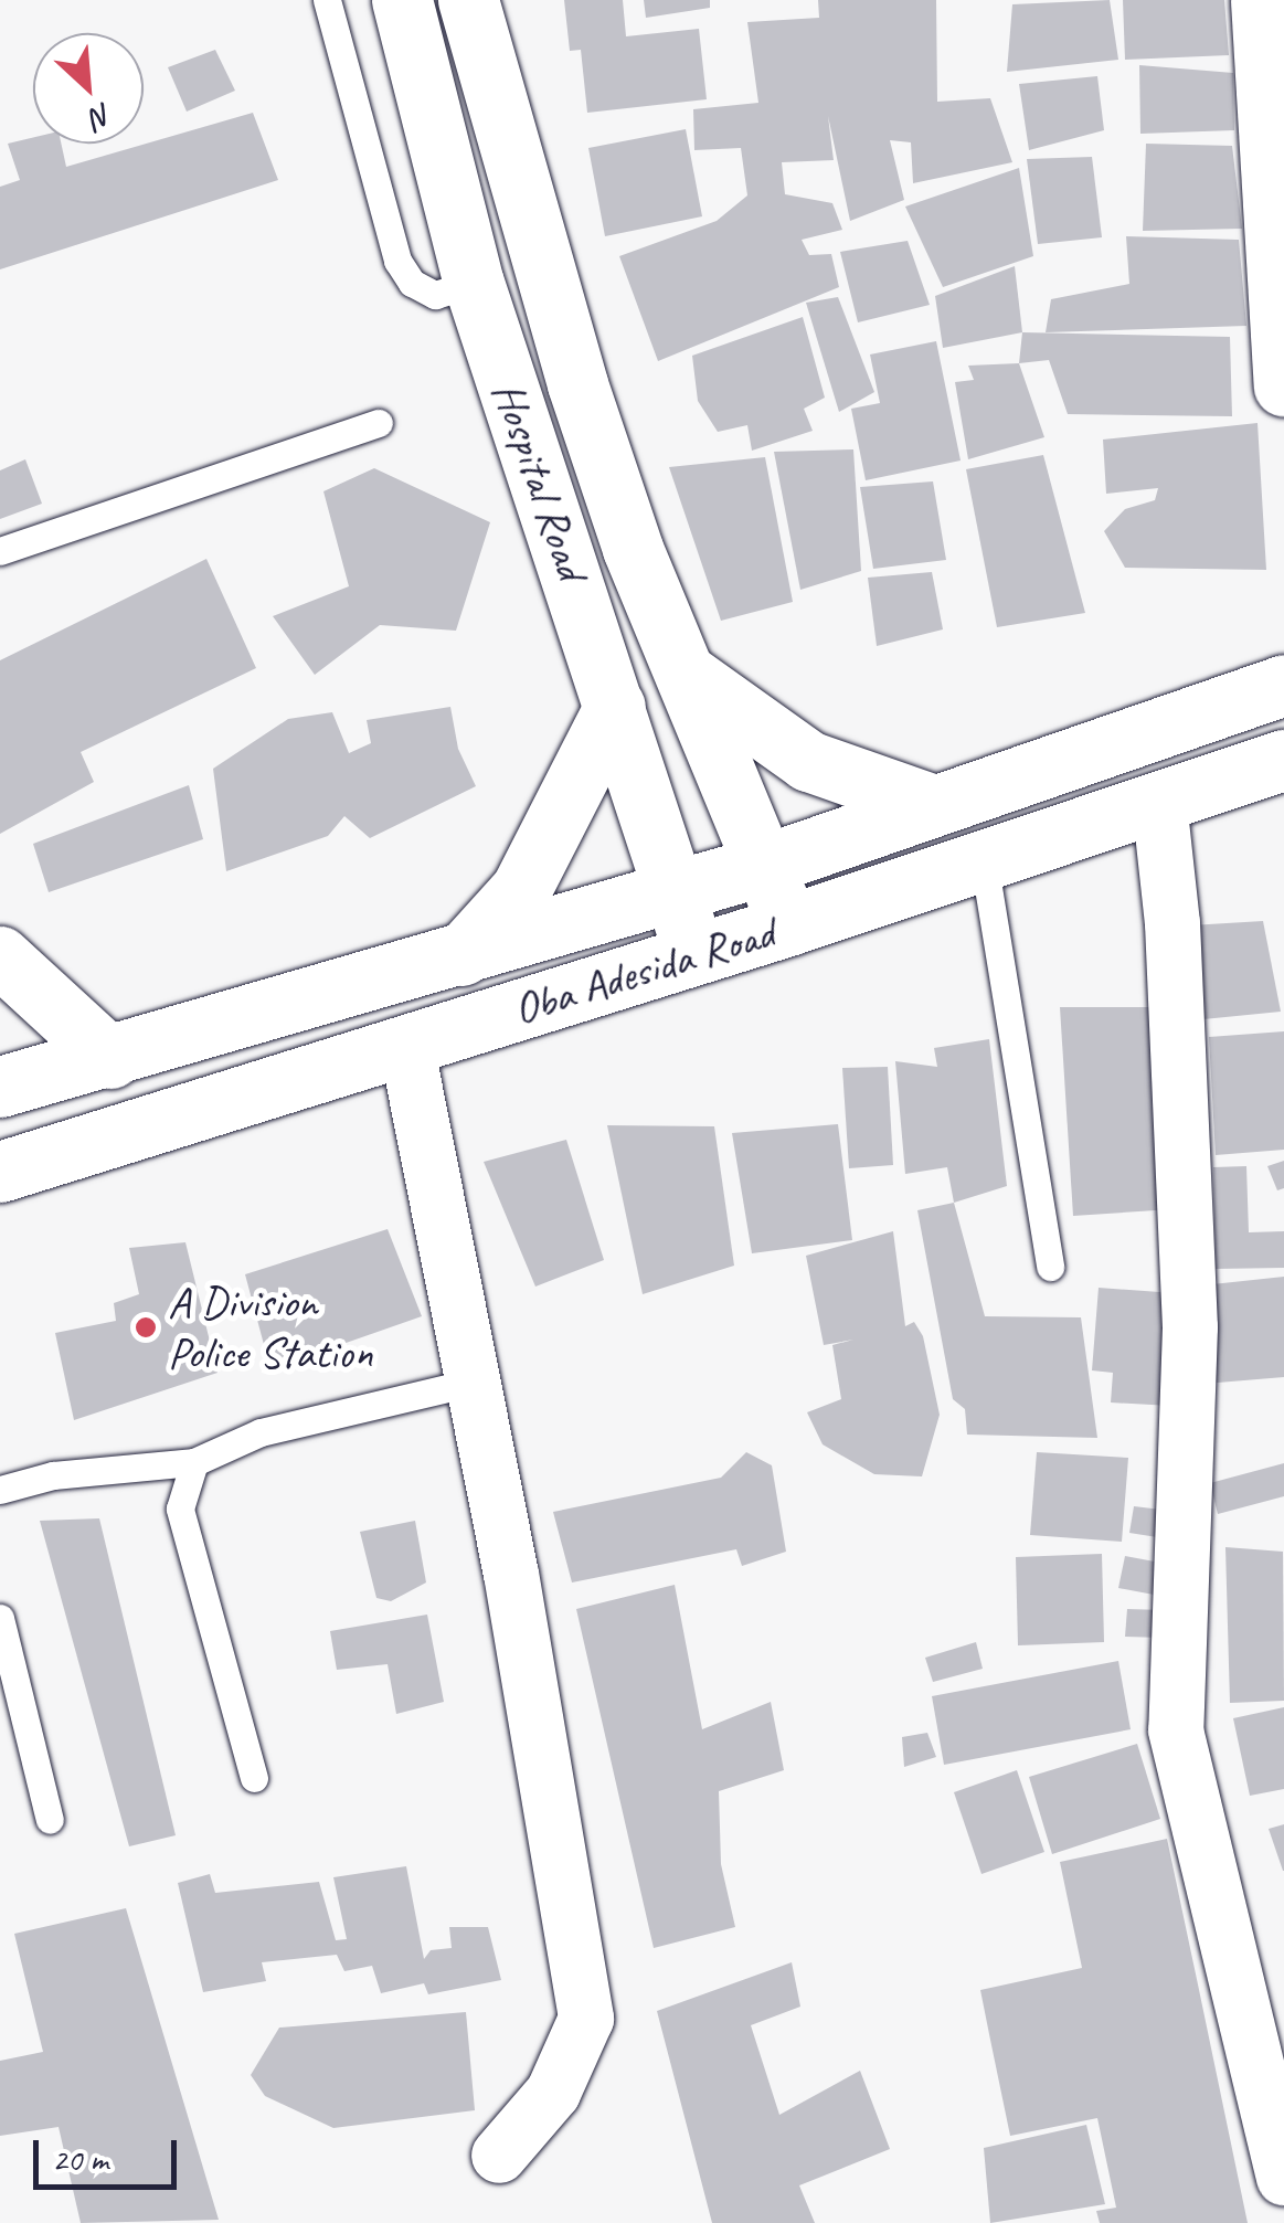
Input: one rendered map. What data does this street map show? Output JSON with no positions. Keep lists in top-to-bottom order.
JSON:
{
  "streets": {
    "main road": ["Hospital Road", "Oba Adesida Road"]
  },
  "crossings": [
    ["Hospital Road", "Oba Adesida Road"]
  ],
  "places": ["A Division Police Station"],
  "scale_bar": "20 m",
  "north": "bottom right"
}
